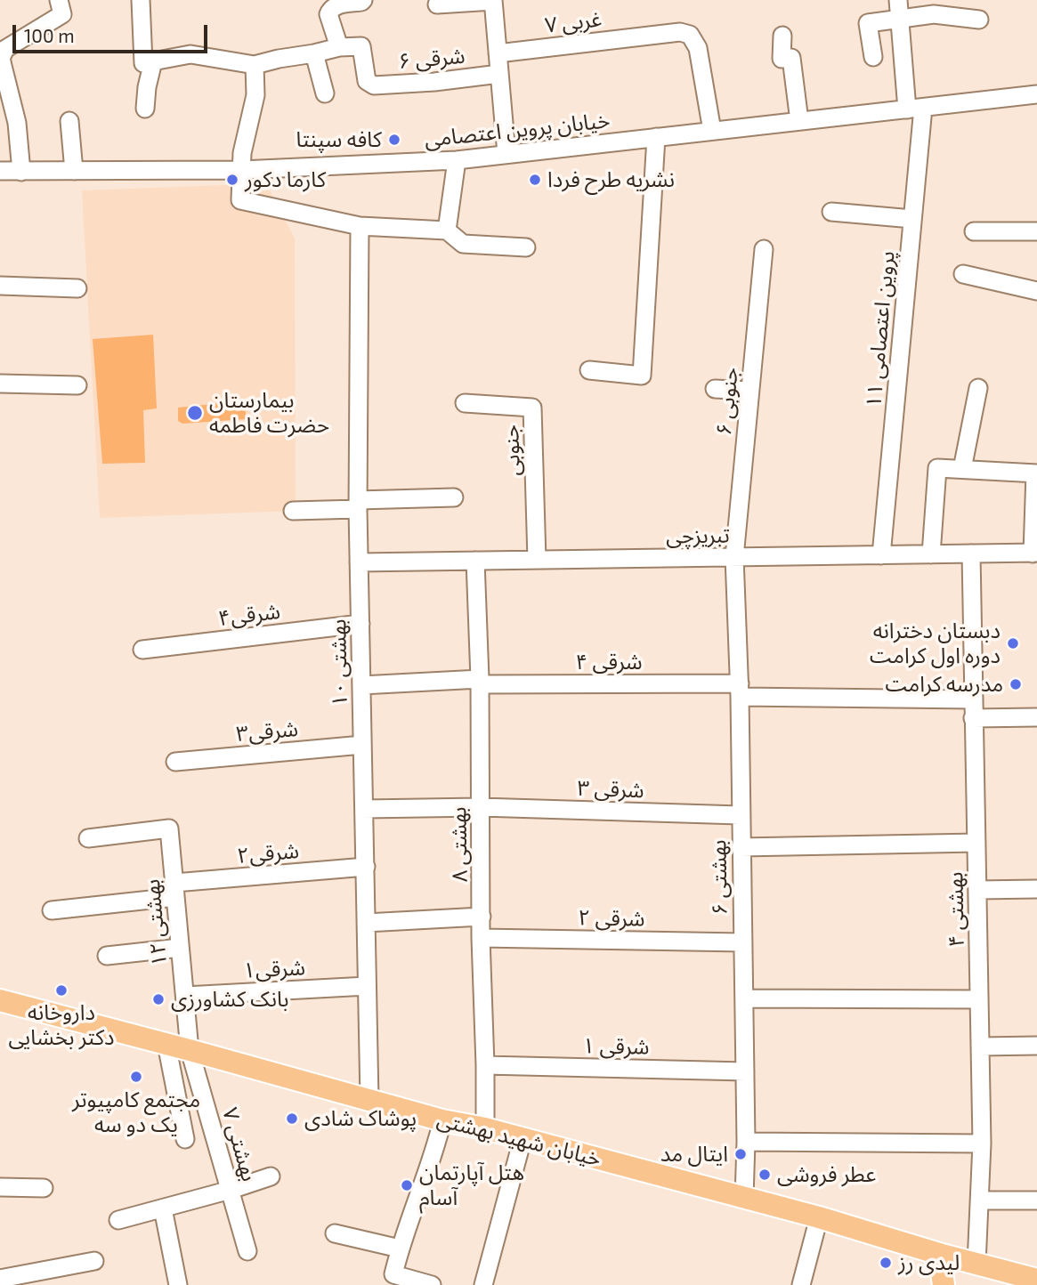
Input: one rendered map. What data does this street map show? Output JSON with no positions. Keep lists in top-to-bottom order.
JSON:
{
  "streets": {
    "main road": ["خیابان شهید بهشتی"],
    "street": [
      "غربی ۷",
      "شرقی ۶",
      "خیابان پروین اعتصامی",
      "پروین اعتصامی ۱۱",
      "جنوبی ۶",
      "جنوبی",
      "تبریزچی",
      "شرقی۴",
      "شرقی ۴",
      "بهشتی ۱۰",
      "شرقی۳",
      "شرقی ۳",
      "بهشتی ۸",
      "شرقی۲",
      "بهشتی ۶",
      "بهشتی ۴",
      "شرقی ۲",
      "بهشتی ۱۲",
      "شرقی۱",
      "شرقی ۱",
      "بهشتی ۷"
    ]
  },
  "crossings": [
    ["غربی ۷", "خیابان پروین اعتصامی"],
    ["خیابان پروین اعتصامی", "پروین اعتصامی ۱۱"],
    ["پروین اعتصامی ۱۱", "تبریزچی"],
    ["جنوبی ۶", "تبریزچی"],
    ["جنوبی ۶", "بهشتی ۶"],
    ["جنوبی", "تبریزچی"],
    ["تبریزچی", "بهشتی ۱۰"],
    ["تبریزچی", "بهشتی ۸"],
    ["تبریزچی", "بهشتی ۶"],
    ["تبریزچی", "بهشتی ۴"],
    ["شرقی۴", "بهشتی ۱۰"],
    ["شرقی ۴", "بهشتی ۱۰"],
    ["شرقی ۴", "بهشتی ۸"],
    ["شرقی ۴", "بهشتی ۶"],
    ["شرقی ۴", "بهشتی ۴"],
    ["بهشتی ۱۰", "شرقی۳"],
    ["بهشتی ۱۰", "شرقی ۳"],
    ["بهشتی ۱۰", "شرقی۲"],
    ["بهشتی ۱۰", "شرقی۱"],
    ["بهشتی ۱۰", "خیابان شهید بهشتی"],
    ["شرقی ۳", "بهشتی ۸"],
    ["شرقی ۳", "بهشتی ۶"],
    ["بهشتی ۸", "شرقی ۲"],
    ["بهشتی ۸", "شرقی ۱"],
    ["بهشتی ۸", "خیابان شهید بهشتی"],
    ["شرقی۲", "بهشتی ۱۲"],
    ["بهشتی ۶", "شرقی ۲"],
    ["بهشتی ۶", "شرقی ۱"],
    ["بهشتی ۶", "خیابان شهید بهشتی"],
    ["بهشتی ۴", "خیابان شهید بهشتی"],
    ["بهشتی ۱۲", "شرقی۱"],
    ["بهشتی ۱۲", "خیابان شهید بهشتی"],
    ["بهشتی ۱۲", "بهشتی ۷"],
    ["خیابان شهید بهشتی", "بهشتی ۷"]
  ],
  "places": [
    "کافه سپنتا",
    "کارما دکور",
    "نشریه طرح فردا",
    "بیمارستان حضرت فاطمه",
    "دبستان دخترانه دوره اول کرامت",
    "مدرسه کرامت",
    "داروخانه دکتر بخشایی",
    "بانک کشاورزی",
    "مجتمع کامپیوتر یک دو سه",
    "پوشاک شادی",
    "ایتال مد",
    "عطر فروشی",
    "هتل آپارتمان آسام",
    "لیدی رز"
  ],
  "scale_bar": "100 m"
}
